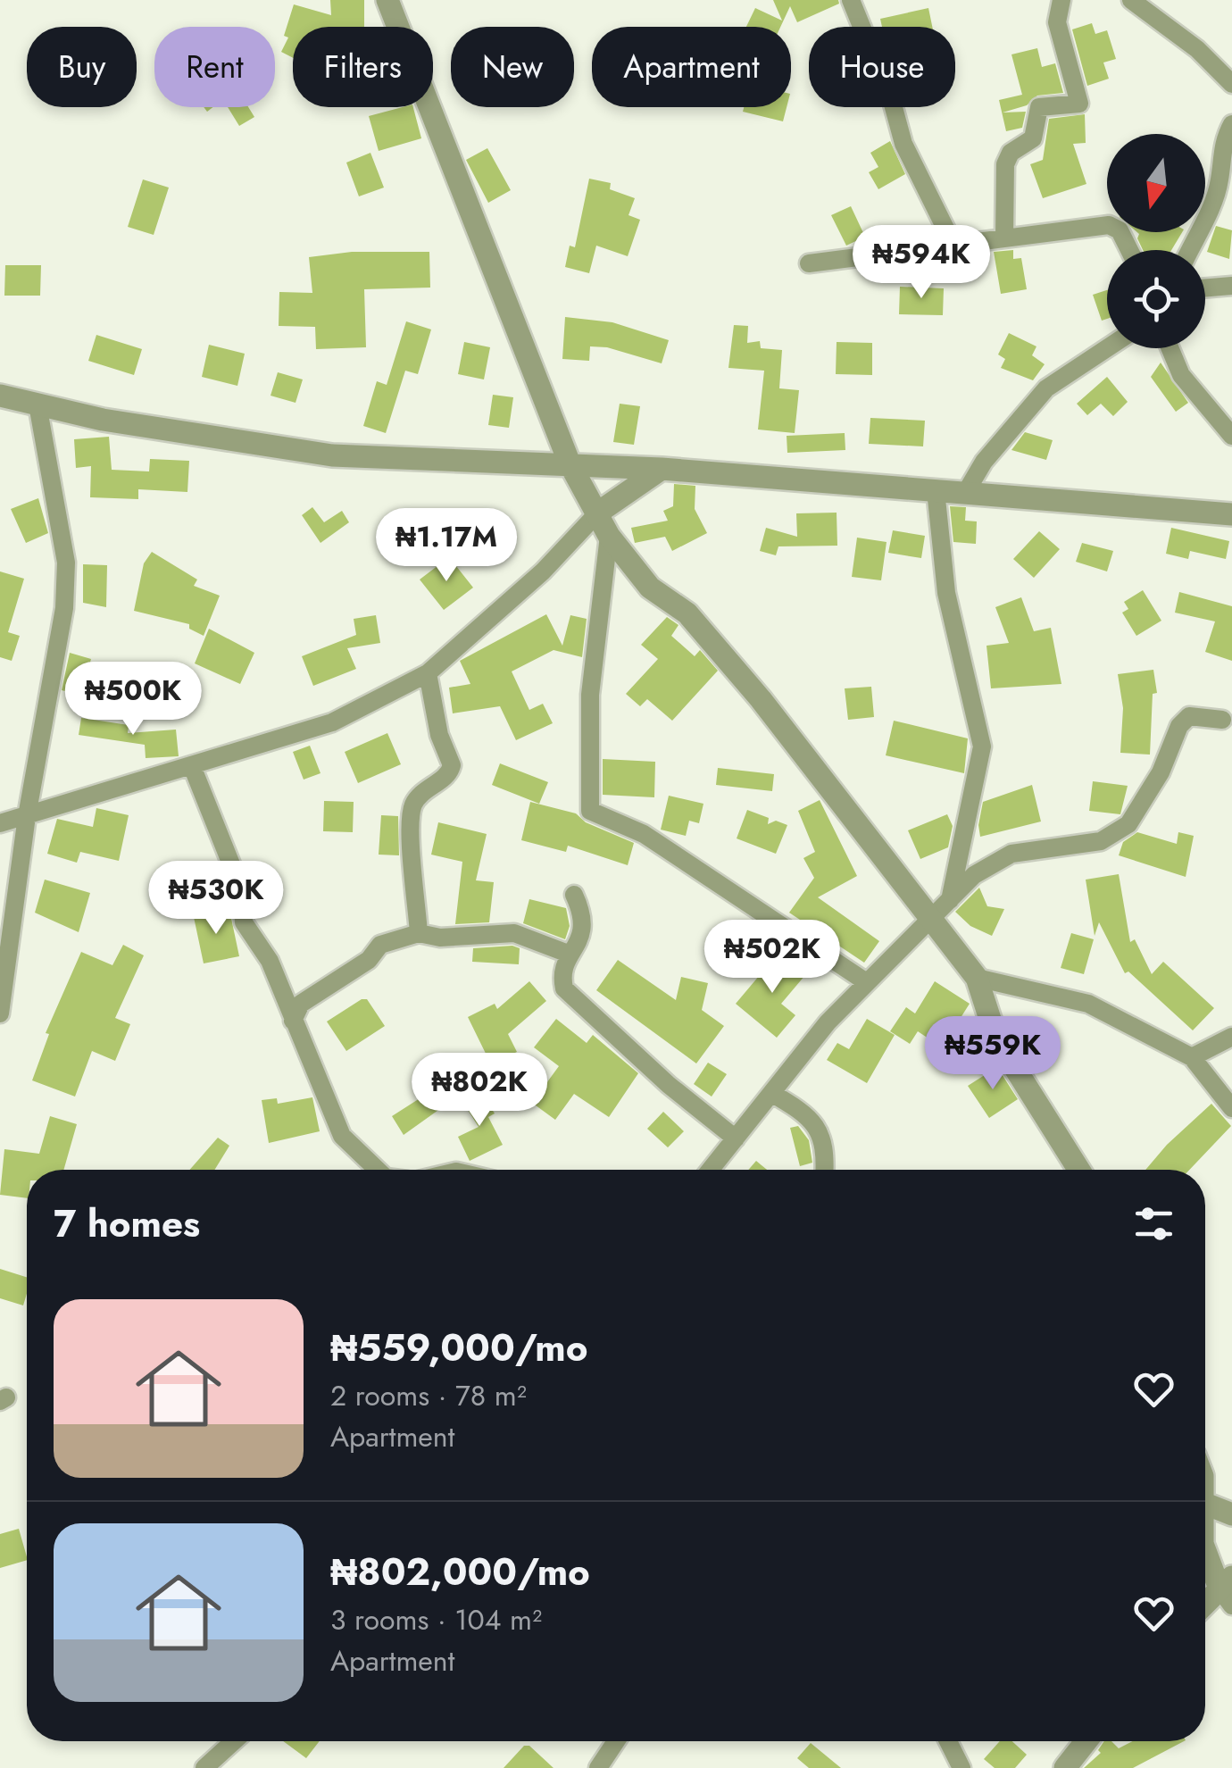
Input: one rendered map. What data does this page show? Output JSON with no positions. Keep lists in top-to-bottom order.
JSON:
{
  "north": "bottom",
  "page": {
    "chip": [
      "Buy",
      "Rent",
      "Filters",
      "New",
      "Apartment",
      "House"
    ],
    "price": [
      "₦594K",
      "₦1.17M",
      "₦500K",
      "₦530K",
      "₦502K",
      "₦559K",
      "₦802K"
    ],
    "heading": "7 homes",
    "list": [
      {
        "name": "₦559,000/mo",
        "note": "2 rooms · 78 m² · Apartment"
      },
      {
        "name": "₦802,000/mo",
        "note": "3 rooms · 104 m² · Apartment"
      }
    ]
  }
}
